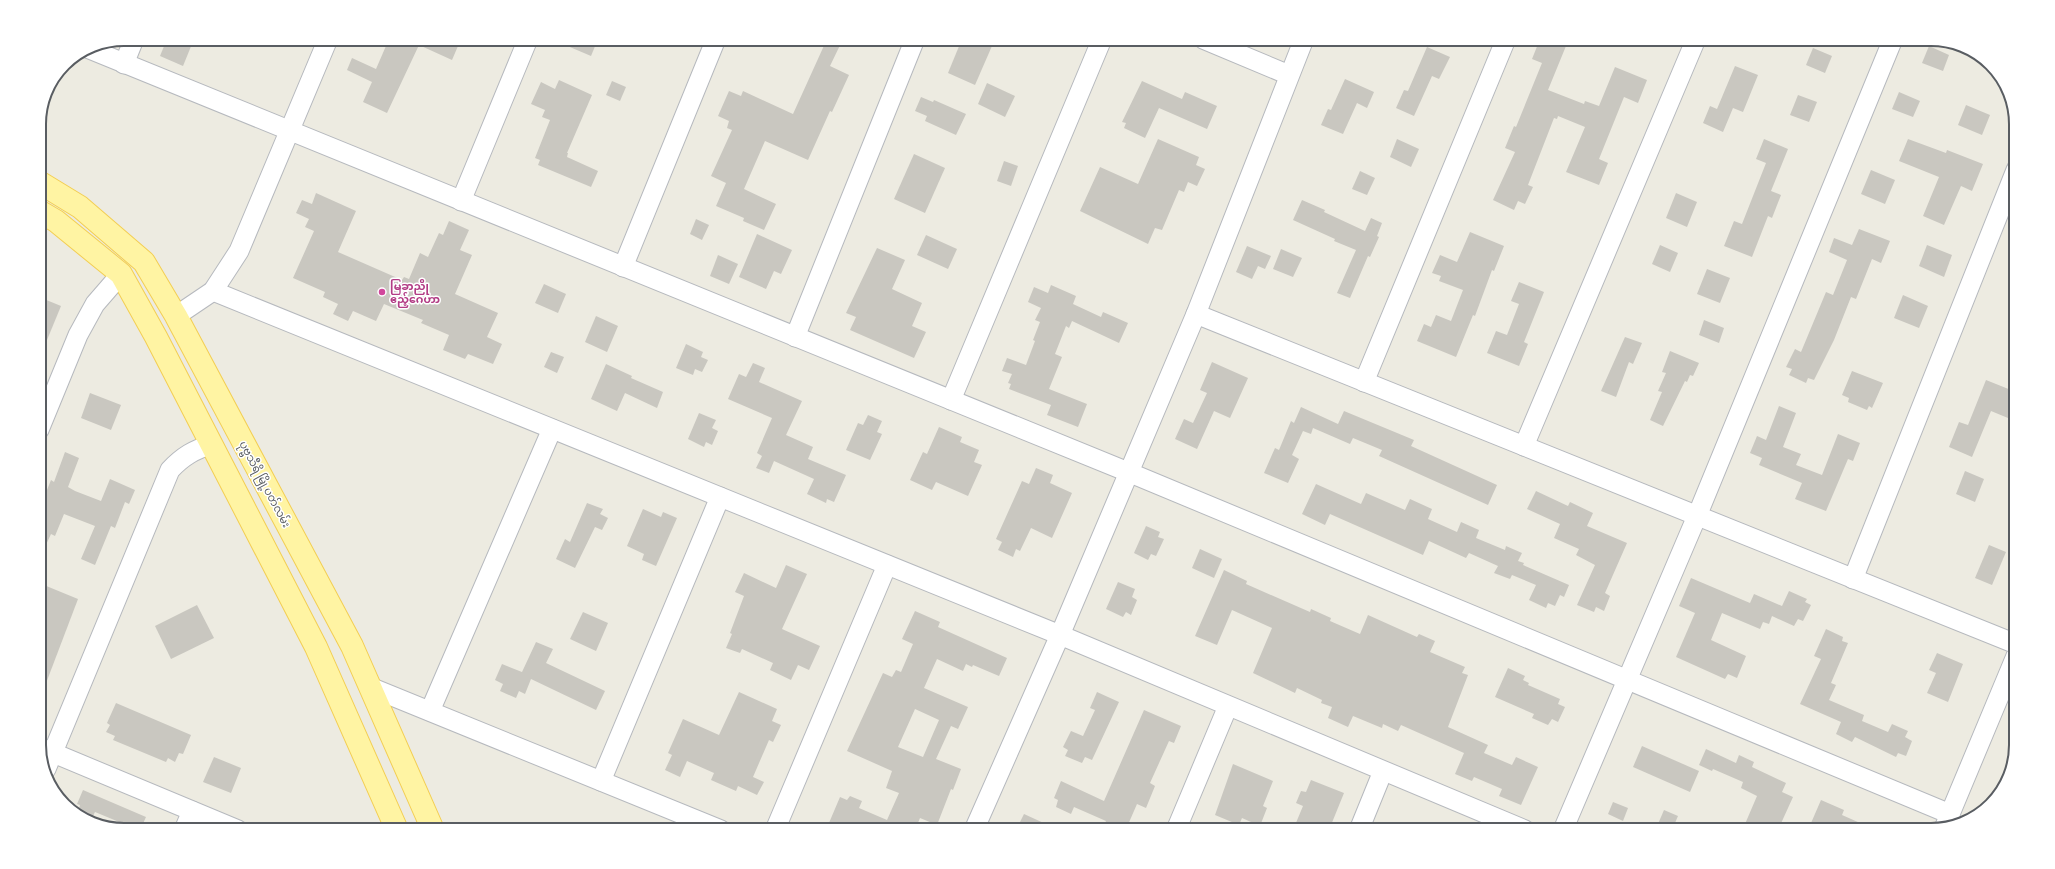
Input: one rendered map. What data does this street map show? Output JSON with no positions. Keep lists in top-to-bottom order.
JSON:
{
  "streets": {
    "main road": ["ပုဗ္ဗသီရိ မြို့ပတ်လမ်း"]
  },
  "places": ["မြခွာညို ဧည့်ဂေဟာ"]
}
